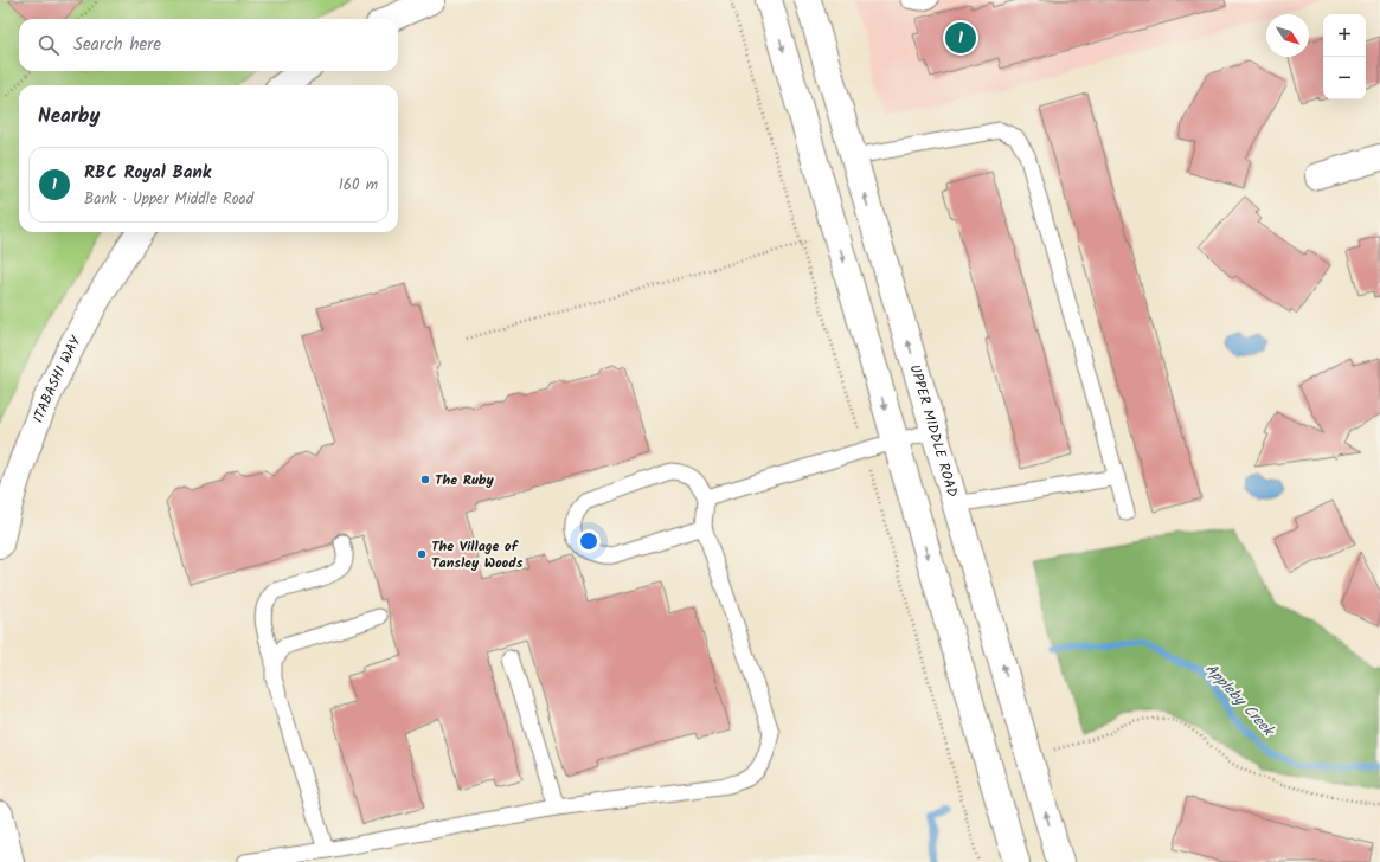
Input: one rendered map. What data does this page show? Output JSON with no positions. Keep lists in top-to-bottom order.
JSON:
{
  "streets": {
    "main road": ["ITABASHI WAY", "UPPER MIDDLE ROAD"]
  },
  "water": ["Appleby Creek"],
  "places": ["The Ruby", "The Village of Tansley Woods"],
  "north": "bottom right",
  "page": {
    "map_buttons": ["+", "−"],
    "search": "Search here",
    "pins": "1",
    "heading": "Nearby",
    "list": [
      {
        "mark": "1",
        "name": "RBC Royal Bank",
        "note": "Bank · Upper Middle Road",
        "value": "160 m"
      }
    ]
  }
}
